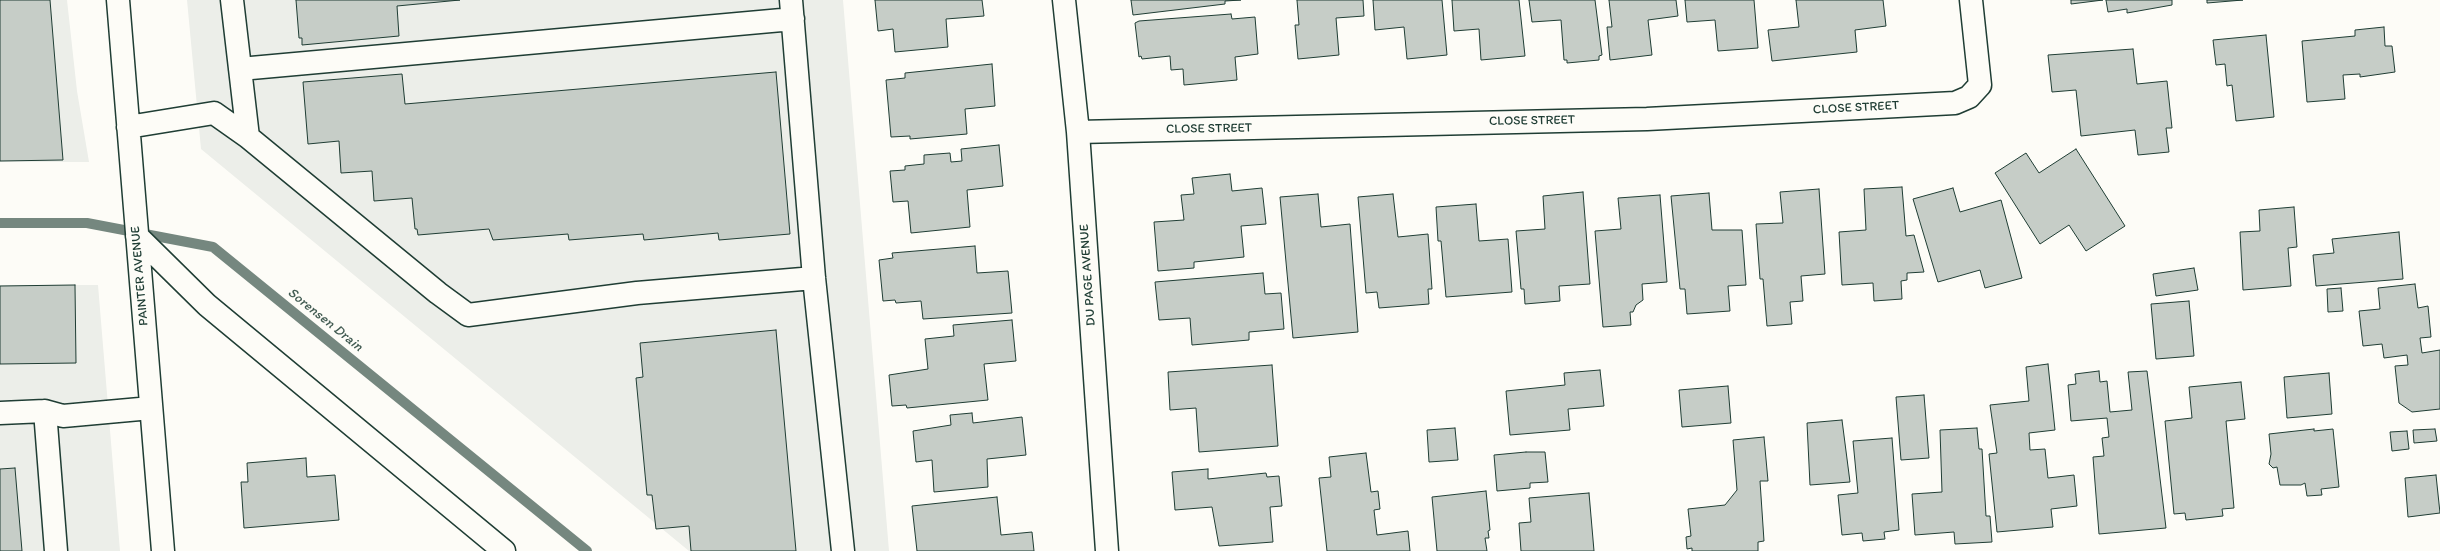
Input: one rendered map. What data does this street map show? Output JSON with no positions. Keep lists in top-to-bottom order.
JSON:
{
  "streets": {
    "street": ["CLOSE STREET", "DU PAGE AVENUE", "PAINTER AVENUE"]
  },
  "crossings": [
    ["CLOSE STREET", "DU PAGE AVENUE"]
  ],
  "water": ["Sorensen Drain"]
}
